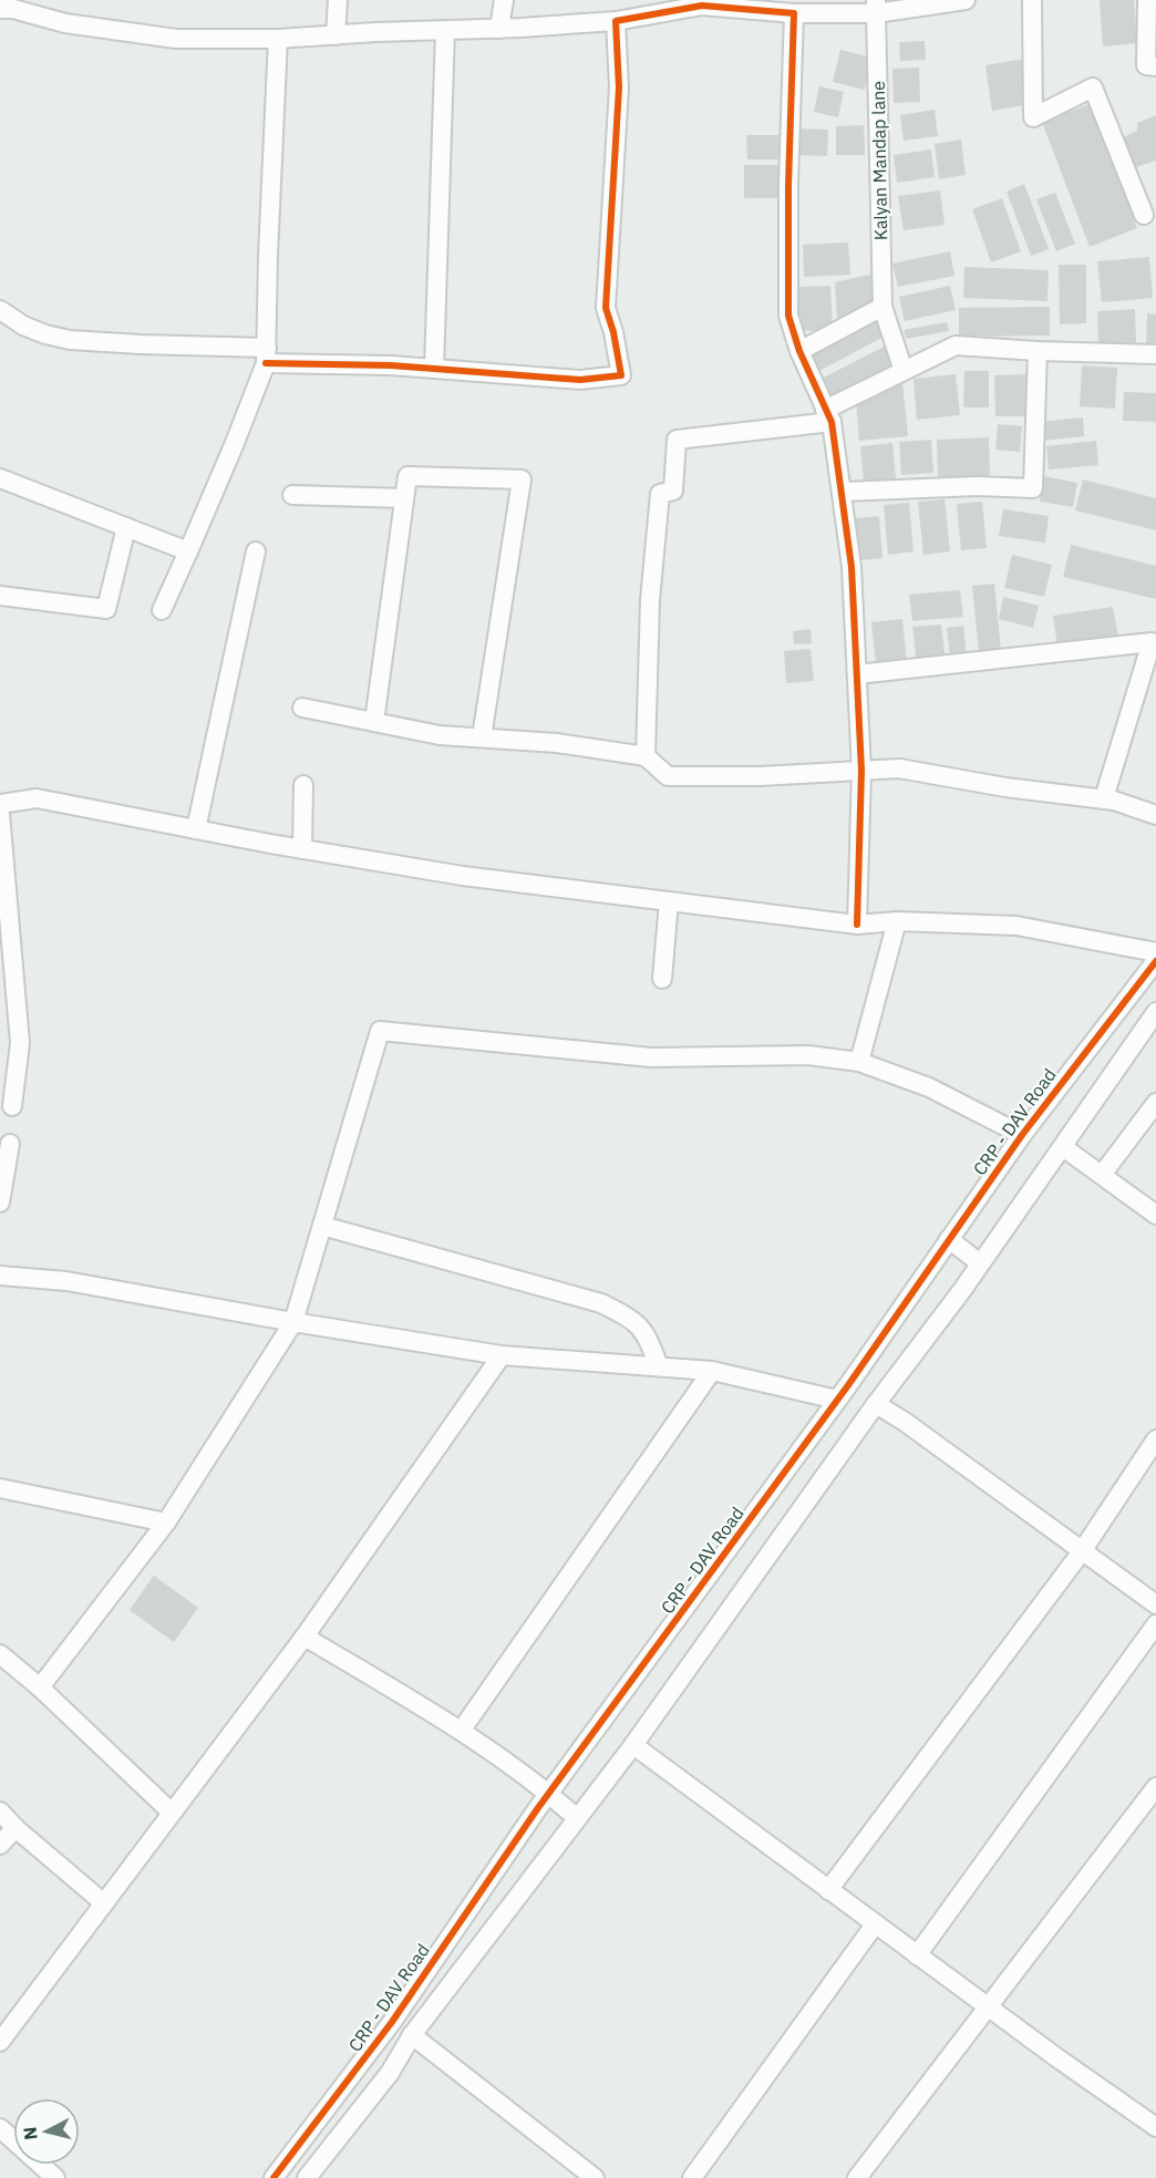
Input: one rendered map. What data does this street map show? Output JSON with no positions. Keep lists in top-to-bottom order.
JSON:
{
  "streets": {
    "street": ["Kalyan Mandap lane", "CRP - DAV Road"]
  },
  "north": "left"
}
